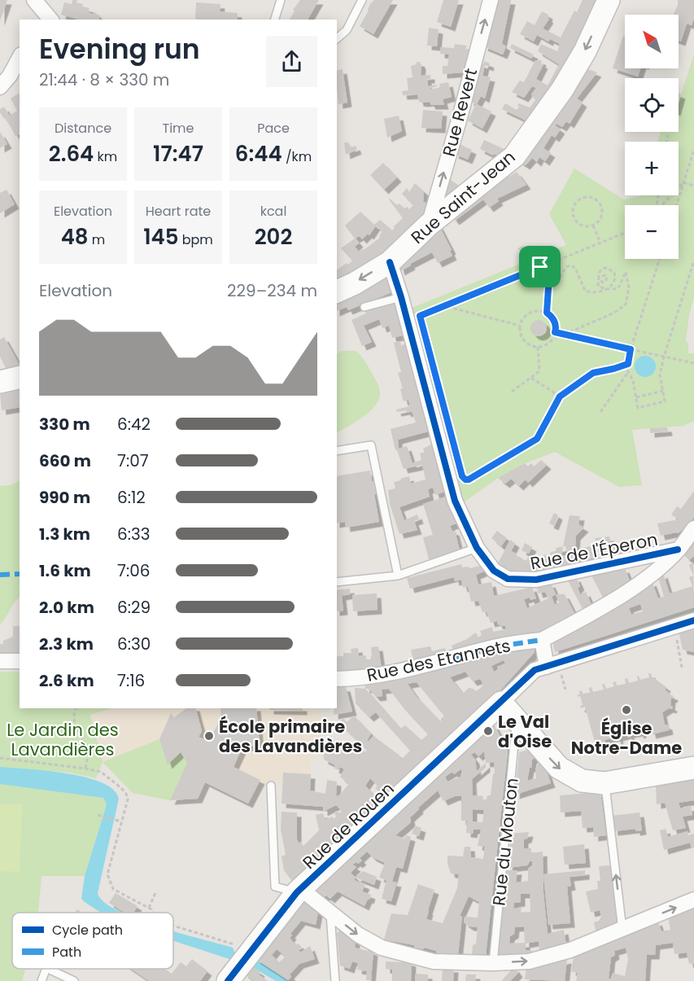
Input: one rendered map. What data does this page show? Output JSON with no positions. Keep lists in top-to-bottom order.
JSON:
{
  "streets": {
    "street": [
      "Rue Revert",
      "Rue Saint-Jean",
      "Rue de l'Éperon",
      "Rue des Etannets",
      "Rue de Rouen"
    ],
    "lane": ["Rue du Mouton"]
  },
  "crossings": [
    ["Rue Revert", "Rue Saint-Jean"],
    ["Rue Saint-Jean", "Rue de l'Éperon"],
    ["Rue de l'Éperon", "Rue des Etannets"]
  ],
  "one_way": ["Rue Revert", "Rue Saint-Jean"],
  "parks": ["Le Jardin des Lavandières"],
  "places": ["Église Notre-Dame", "Le Val d'Oise", "École primaire des Lavandières"],
  "legend": ["Cycle path", "Path"],
  "north": "top left",
  "page": {
    "map_buttons": ["+", "−"],
    "heading": ["Evening run", "21:44 · 8 × 330 m"],
    "stats": [
      ["Distance", "2.64 km"],
      ["Time", "17:47"],
      ["Pace", "6:44 /km"],
      ["Elevation", "48 m"],
      ["Heart rate", "145 bpm"],
      ["kcal", "202"]
    ],
    "chart": ["Elevation", "229–234 m"],
    "list": [
      {
        "name": "330 m",
        "note": "6:42"
      },
      {
        "name": "660 m",
        "note": "7:07"
      },
      {
        "name": "990 m",
        "note": "6:12"
      },
      {
        "name": "1.3 km",
        "note": "6:33"
      },
      {
        "name": "1.6 km",
        "note": "7:06"
      },
      {
        "name": "2.0 km",
        "note": "6:29"
      },
      {
        "name": "2.3 km",
        "note": "6:30"
      },
      {
        "name": "2.6 km",
        "note": "7:16"
      }
    ]
  }
}
